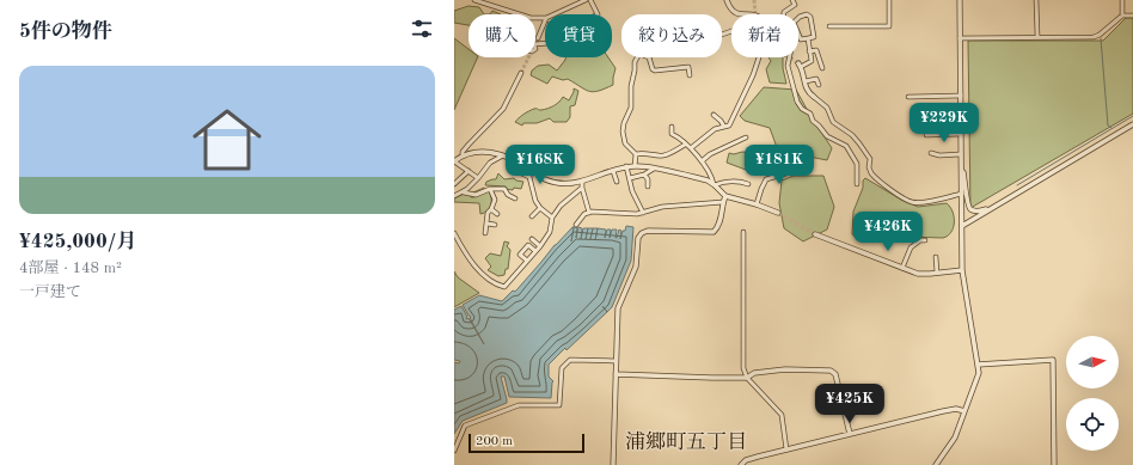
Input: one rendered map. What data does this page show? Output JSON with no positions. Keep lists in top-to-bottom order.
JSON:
{
  "districts": ["浦郷町五丁目"],
  "scale_bar": "200 m",
  "north": "right",
  "page": {
    "heading": "5件の物件",
    "chip": [
      "購入",
      "賃貸",
      "絞り込み",
      "新着"
    ],
    "list": [
      {
        "name": "¥425,000/月",
        "note": "4部屋 · 148 m² · 一戸建て"
      }
    ],
    "price": [
      "¥229K",
      "¥168K",
      "¥181K",
      "¥426K",
      "¥425K"
    ],
    "scale": "200 m"
  }
}
